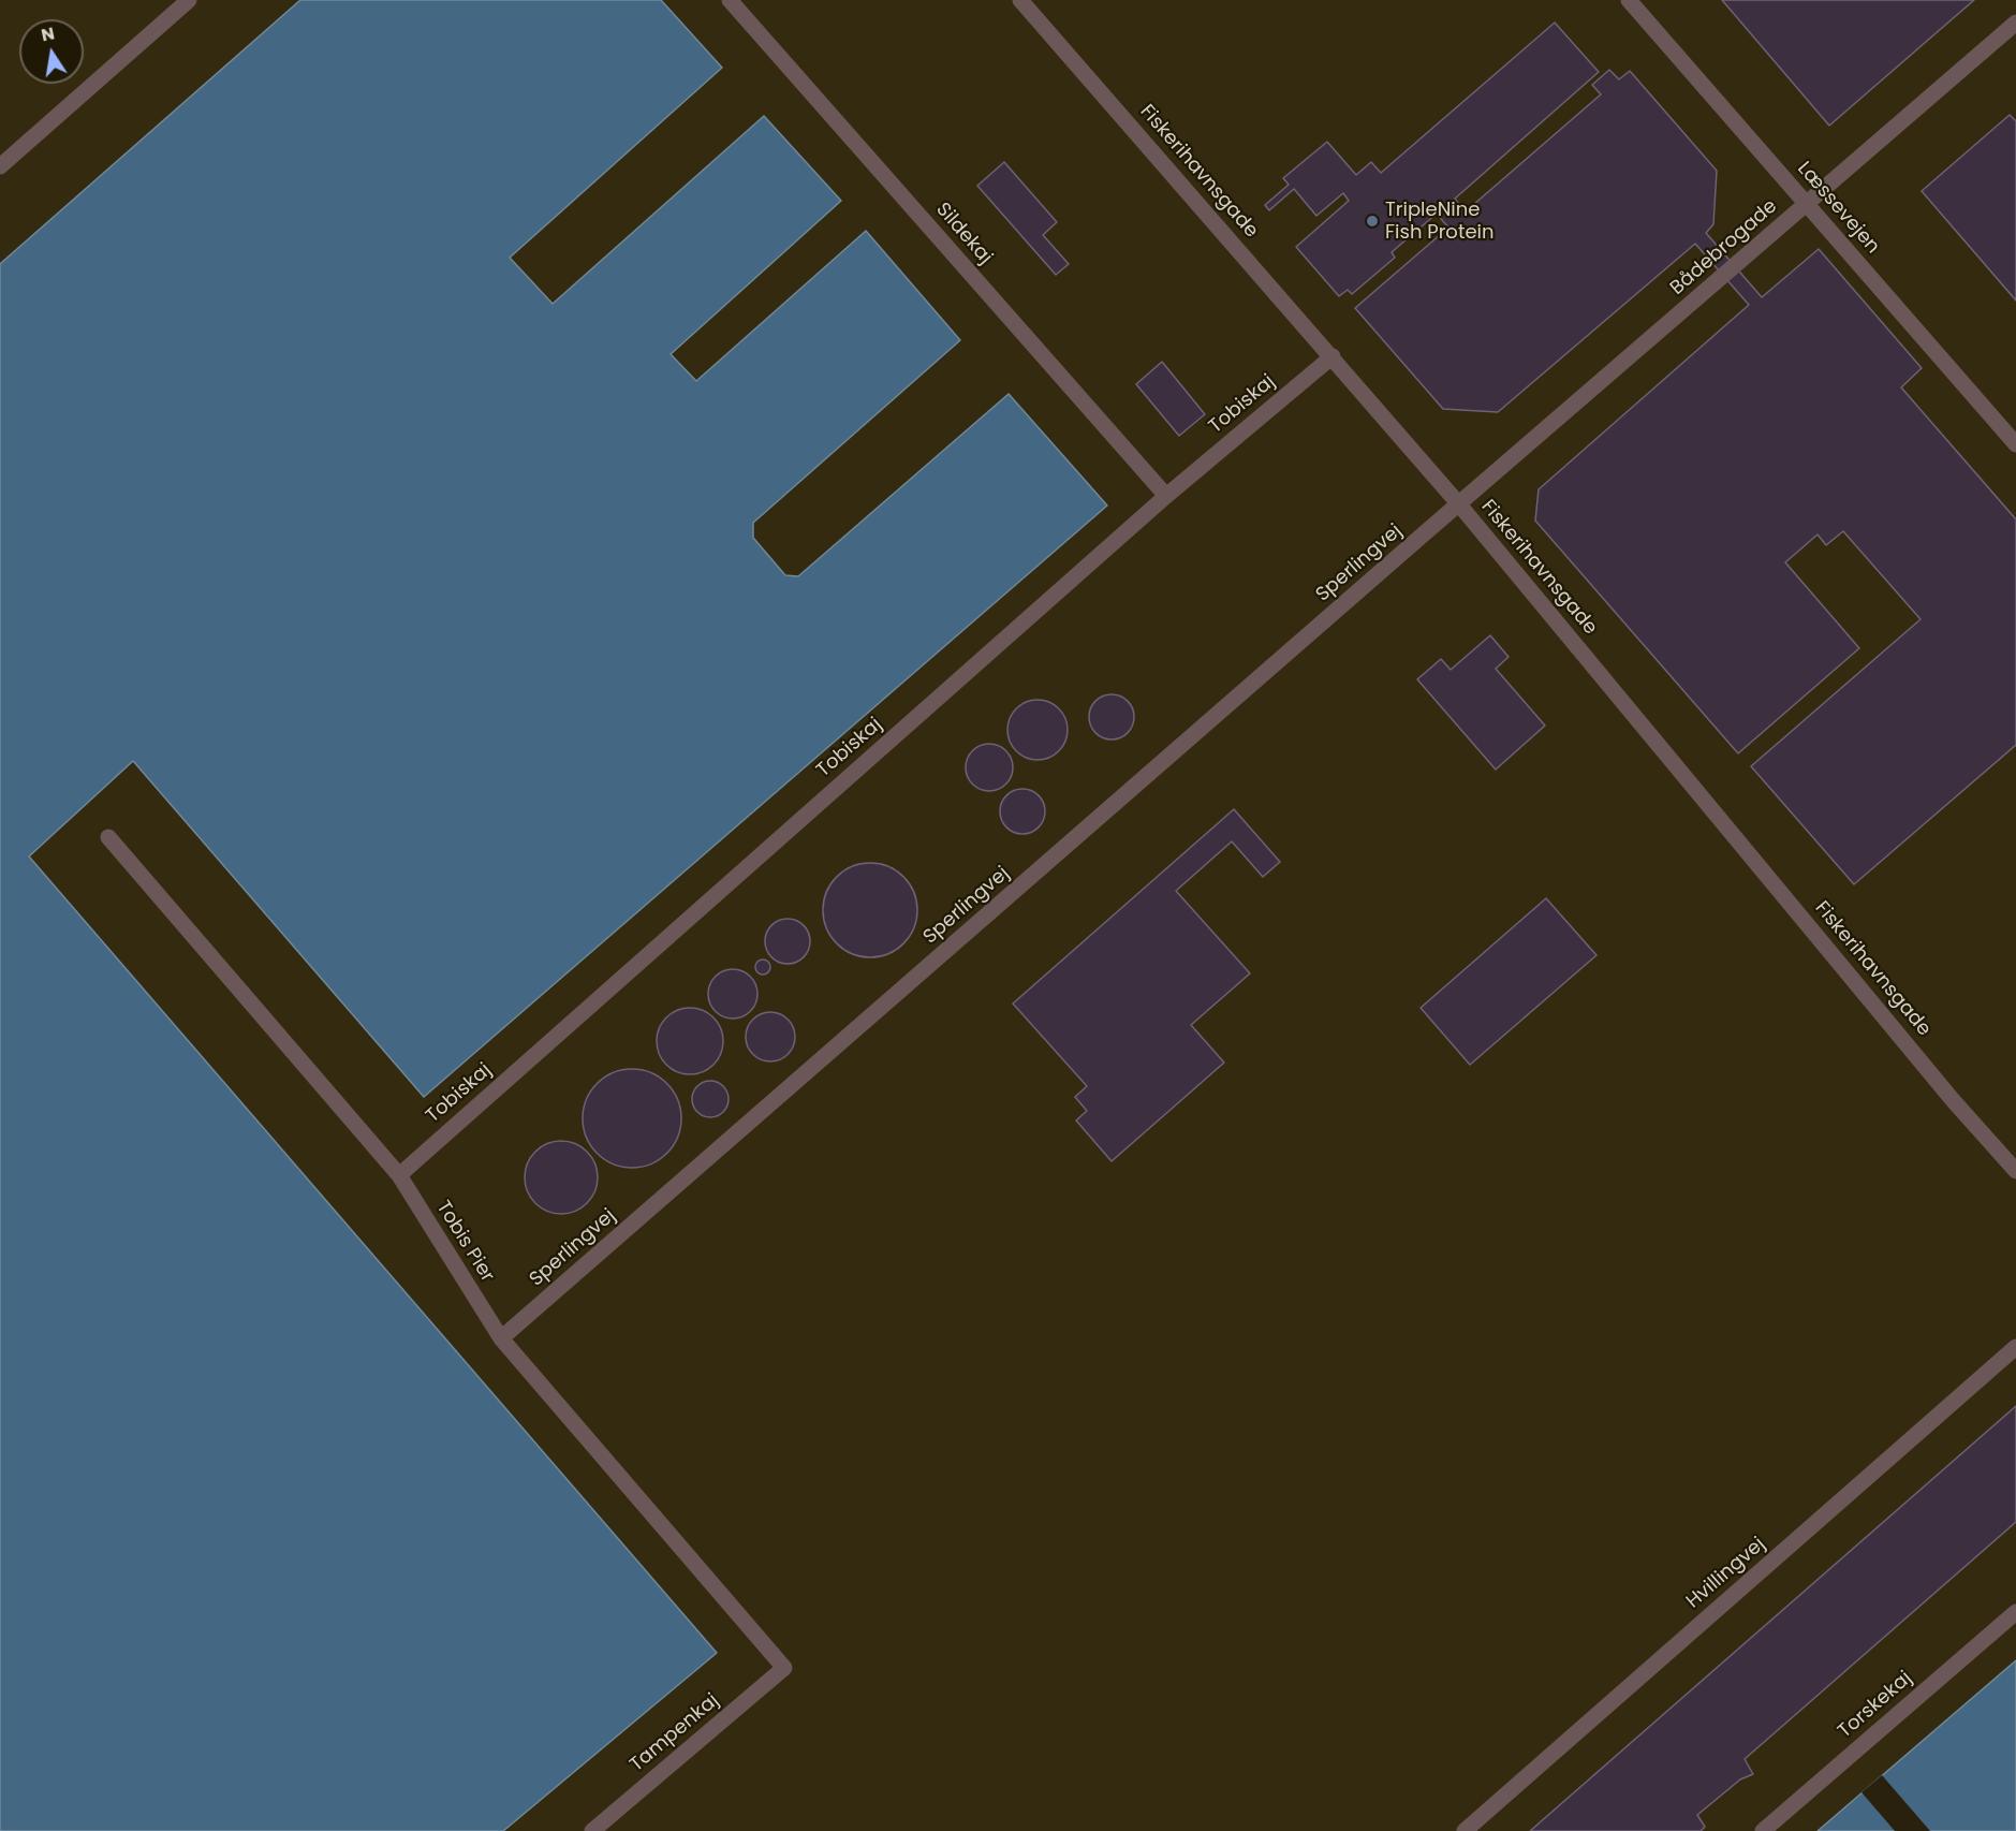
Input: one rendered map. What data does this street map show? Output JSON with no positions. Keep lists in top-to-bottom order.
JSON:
{
  "streets": {
    "street": [
      "Fiskerihavnsgade",
      "Læssevejen",
      "Sildekaj",
      "Bådebrogade",
      "Tobiskaj",
      "Sperlingvej",
      "Tobis Pier",
      "Hvillingvej",
      "Torskekaj",
      "Tampenkaj"
    ]
  },
  "crossings": [
    ["Fiskerihavnsgade", "Bådebrogade"],
    ["Fiskerihavnsgade", "Tobiskaj"],
    ["Fiskerihavnsgade", "Sperlingvej"],
    ["Læssevejen", "Bådebrogade"],
    ["Sildekaj", "Tobiskaj"],
    ["Bådebrogade", "Sperlingvej"],
    ["Tobiskaj", "Tobis Pier"],
    ["Sperlingvej", "Tobis Pier"],
    ["Tobis Pier", "Tampenkaj"]
  ],
  "places": ["TripleNine Fish Protein"],
  "north": "top"
}
